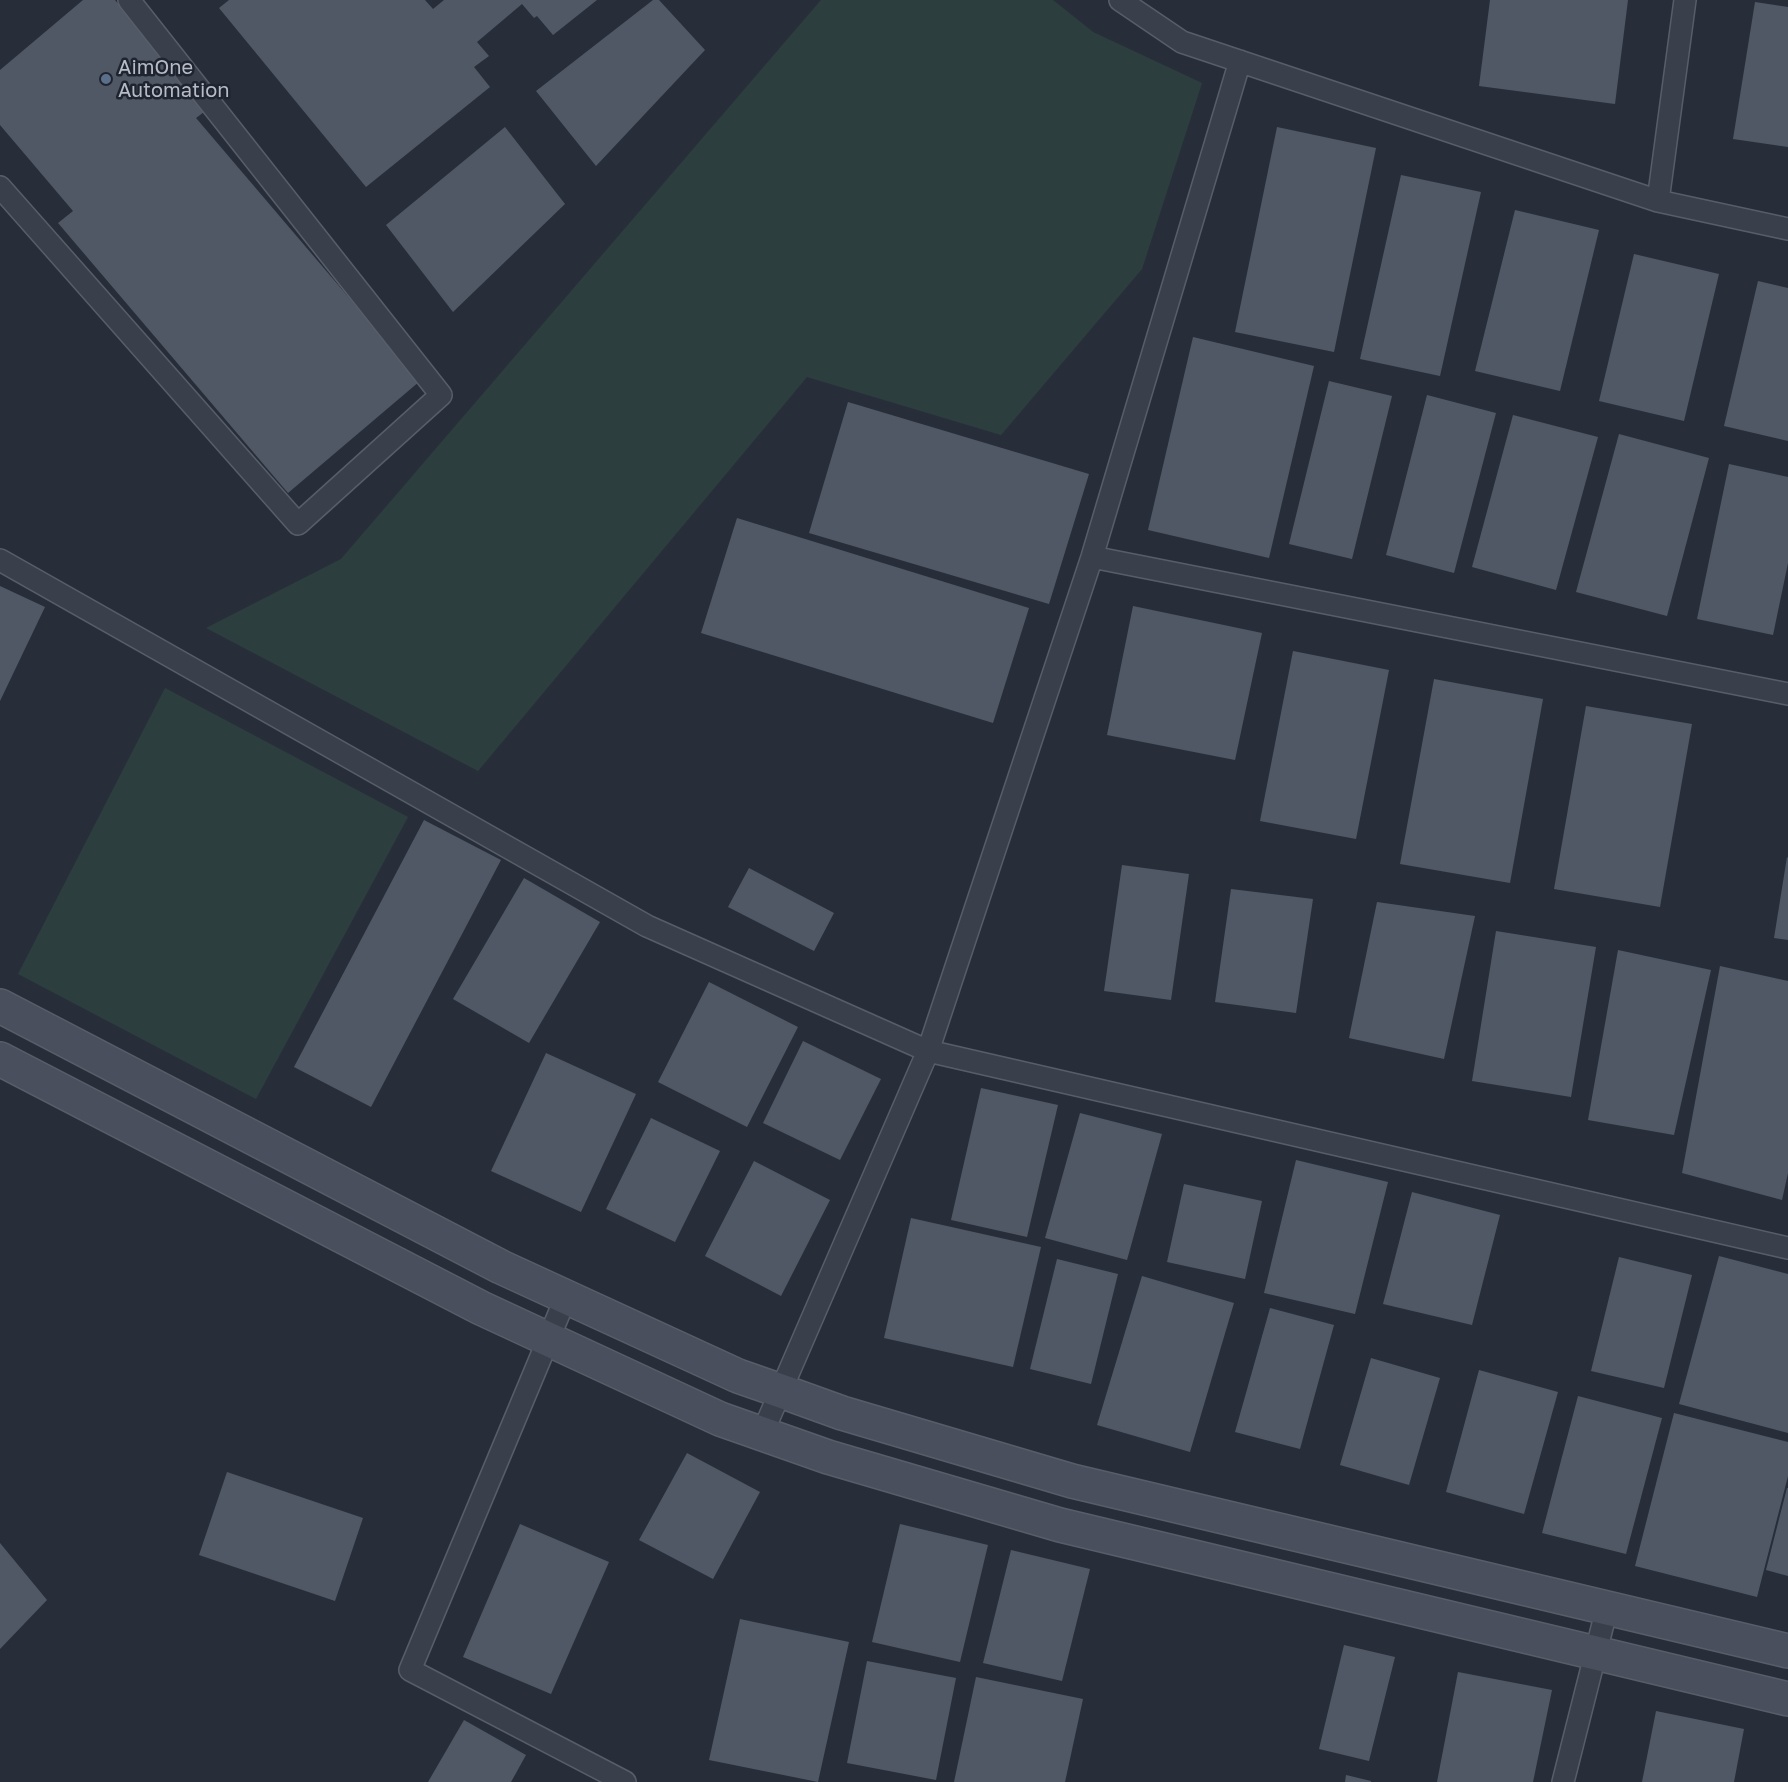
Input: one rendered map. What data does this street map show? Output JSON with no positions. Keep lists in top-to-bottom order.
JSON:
{
  "places": ["AimOne Automation"]
}
